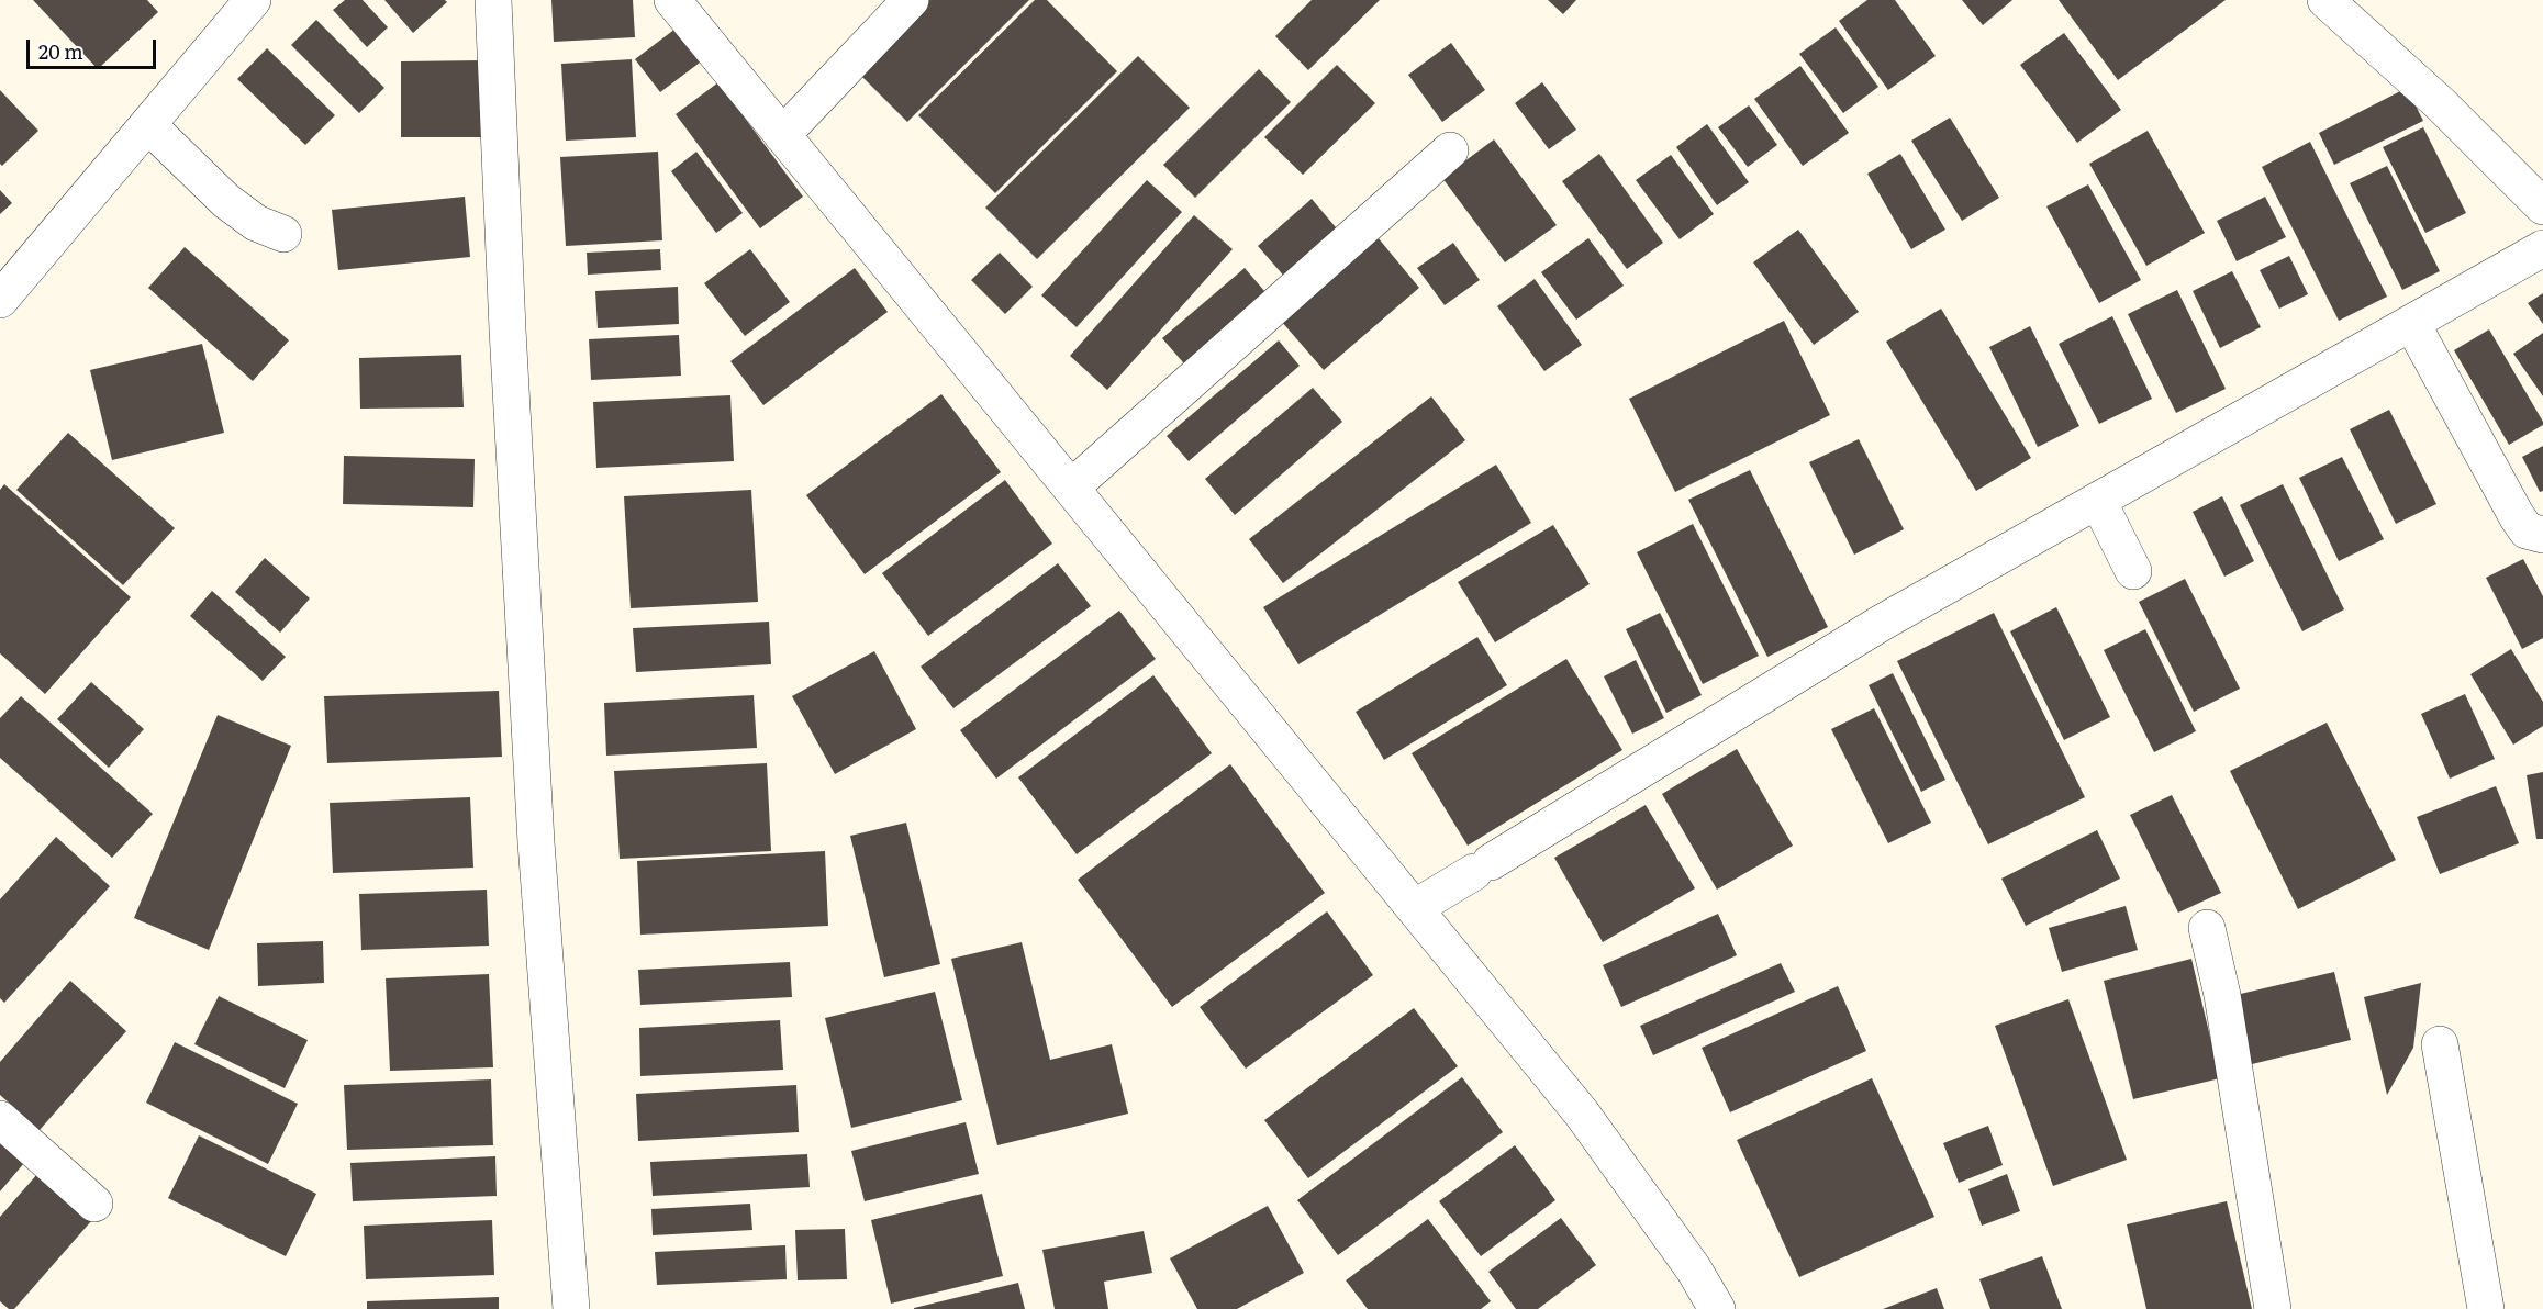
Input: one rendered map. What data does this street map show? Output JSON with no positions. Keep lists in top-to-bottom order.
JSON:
{
  "scale_bar": "20 m"
}
